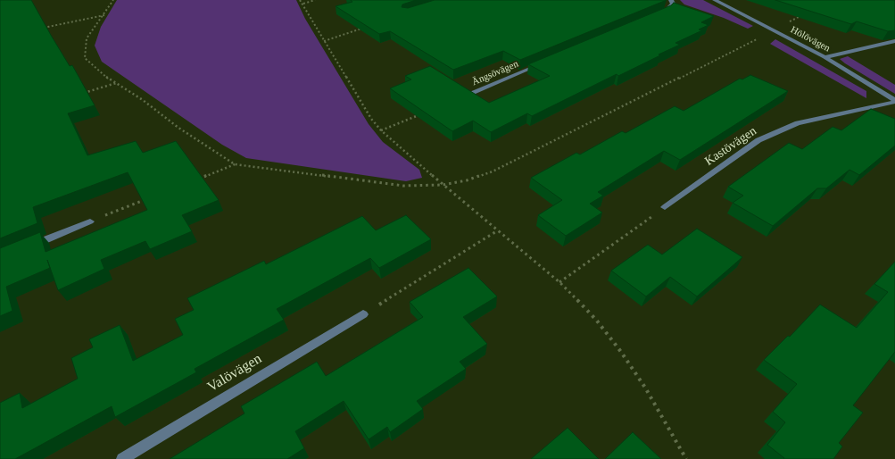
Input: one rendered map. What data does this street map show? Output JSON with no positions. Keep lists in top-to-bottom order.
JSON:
{
  "streets": {
    "street": [
      "Hölövägen",
      "Ängsövägen",
      "Kastövägen",
      "Valövägen"
    ]
  },
  "crossings": [
    ["Hölövägen", "Kastövägen"]
  ]
}
